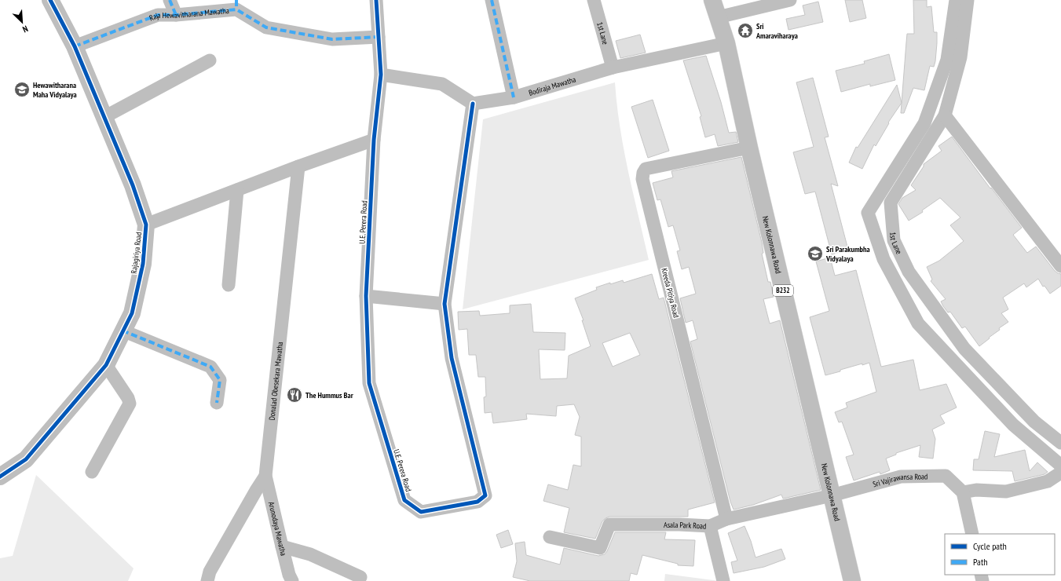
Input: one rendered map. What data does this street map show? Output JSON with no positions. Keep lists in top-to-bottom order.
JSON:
{
  "streets": {
    "main road": ["New Kolonnawa Road", "Rajagiriya Road", "B232"],
    "street": [
      "Raja Hewavitharana Mawatha",
      "1st Lane",
      "Bodiraja Mawatha",
      "U.E. Perera Road",
      "Kreeda Pitiya Road",
      "Donalad Obesekara Mawatha",
      "Sri Vajirawansa Road",
      "Asala Park Road",
      "Arunodaya Mawatha"
    ]
  },
  "crossings": [
    ["Raja Hewavitharana Mawatha", "U.E. Perera Road"],
    ["Raja Hewavitharana Mawatha", "Rajagiriya Road"],
    ["1st Lane", "Bodiraja Mawatha"],
    ["Bodiraja Mawatha", "U.E. Perera Road"],
    ["Bodiraja Mawatha", "New Kolonnawa Road"],
    ["New Kolonnawa Road", "Kreeda Pitiya Road"],
    ["New Kolonnawa Road", "Sri Vajirawansa Road"],
    ["New Kolonnawa Road", "Asala Park Road"],
    ["Kreeda Pitiya Road", "Asala Park Road"],
    ["Donalad Obesekara Mawatha", "Arunodaya Mawatha"],
    ["Sri Vajirawansa Road", "Asala Park Road"]
  ],
  "places": {
    "temple": ["Sri Amaraviharaya"],
    "school or university": ["Hewawitharana Maha Vidyalaya", "Sri Parakumbha Vidyalaya"],
    "restaurant": ["The Hummus Bar"]
  },
  "legend": ["Cycle path", "Path"],
  "north": "bottom right"
}
